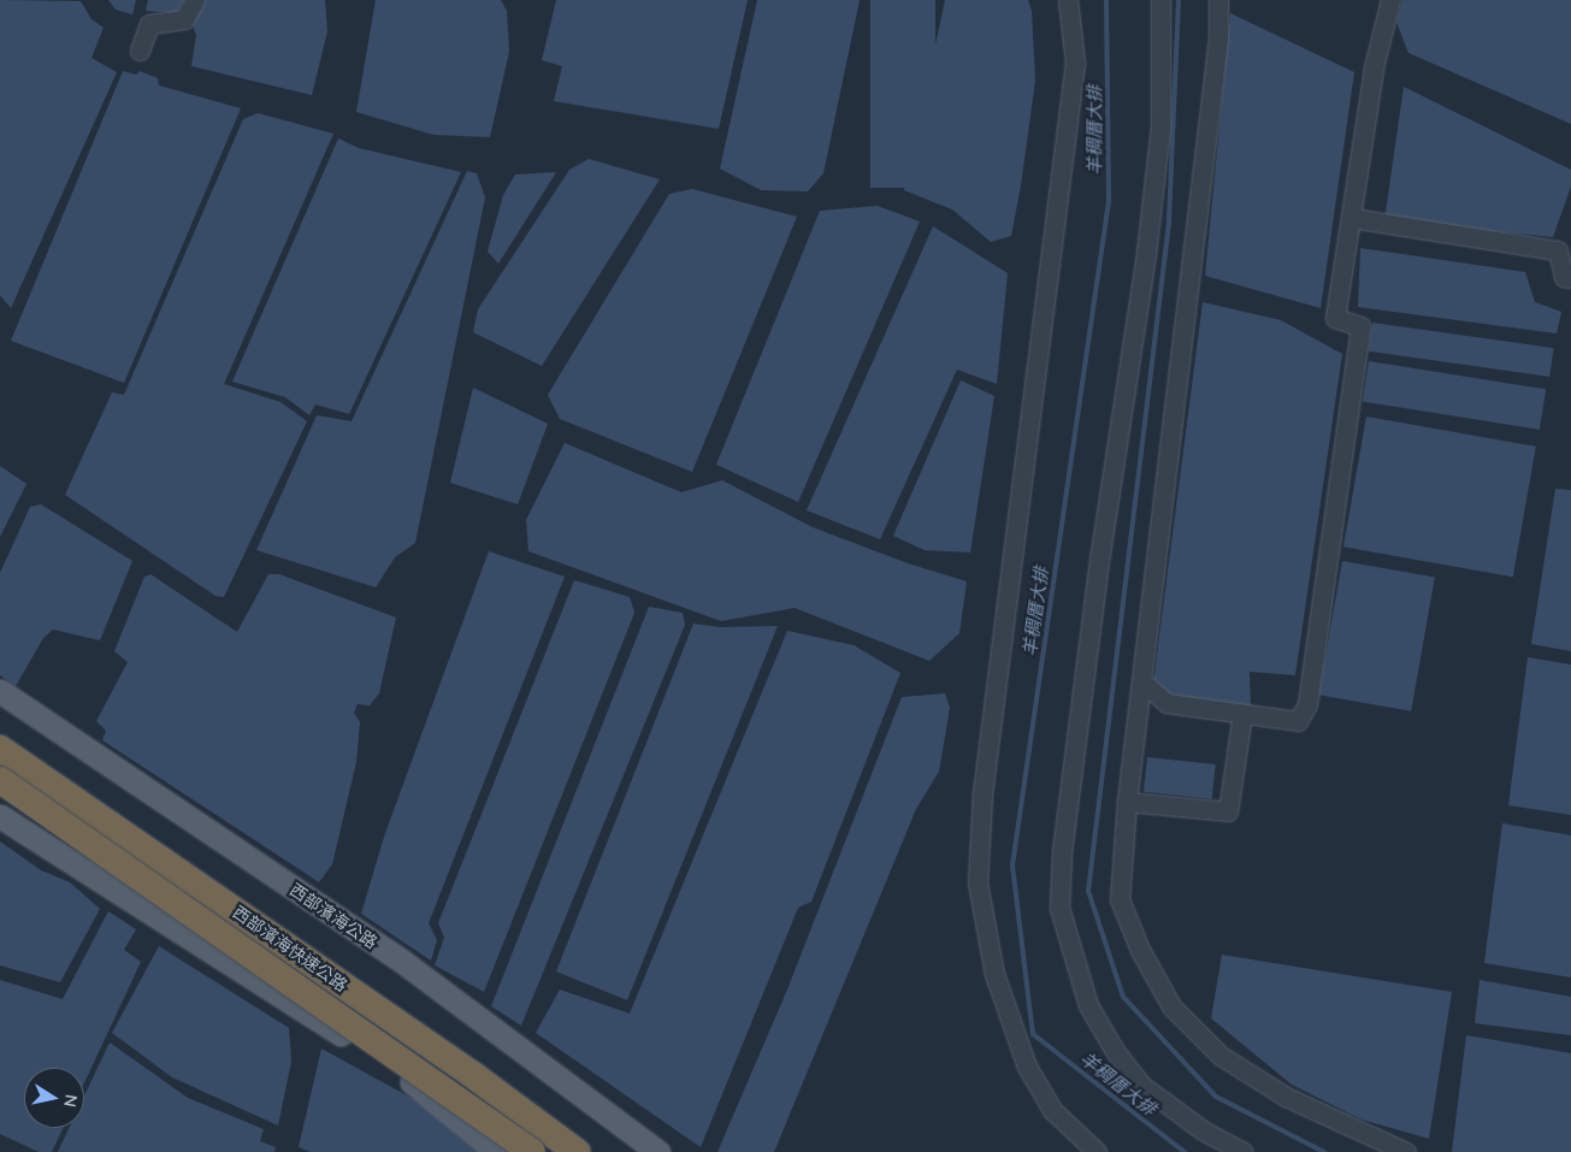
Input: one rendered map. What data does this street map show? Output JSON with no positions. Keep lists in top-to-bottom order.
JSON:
{
  "streets": {
    "highway": ["西部濱海快速公路"],
    "main road": ["西部濱海公路"]
  },
  "water": ["羊稠厝大排"],
  "north": "right"
}
